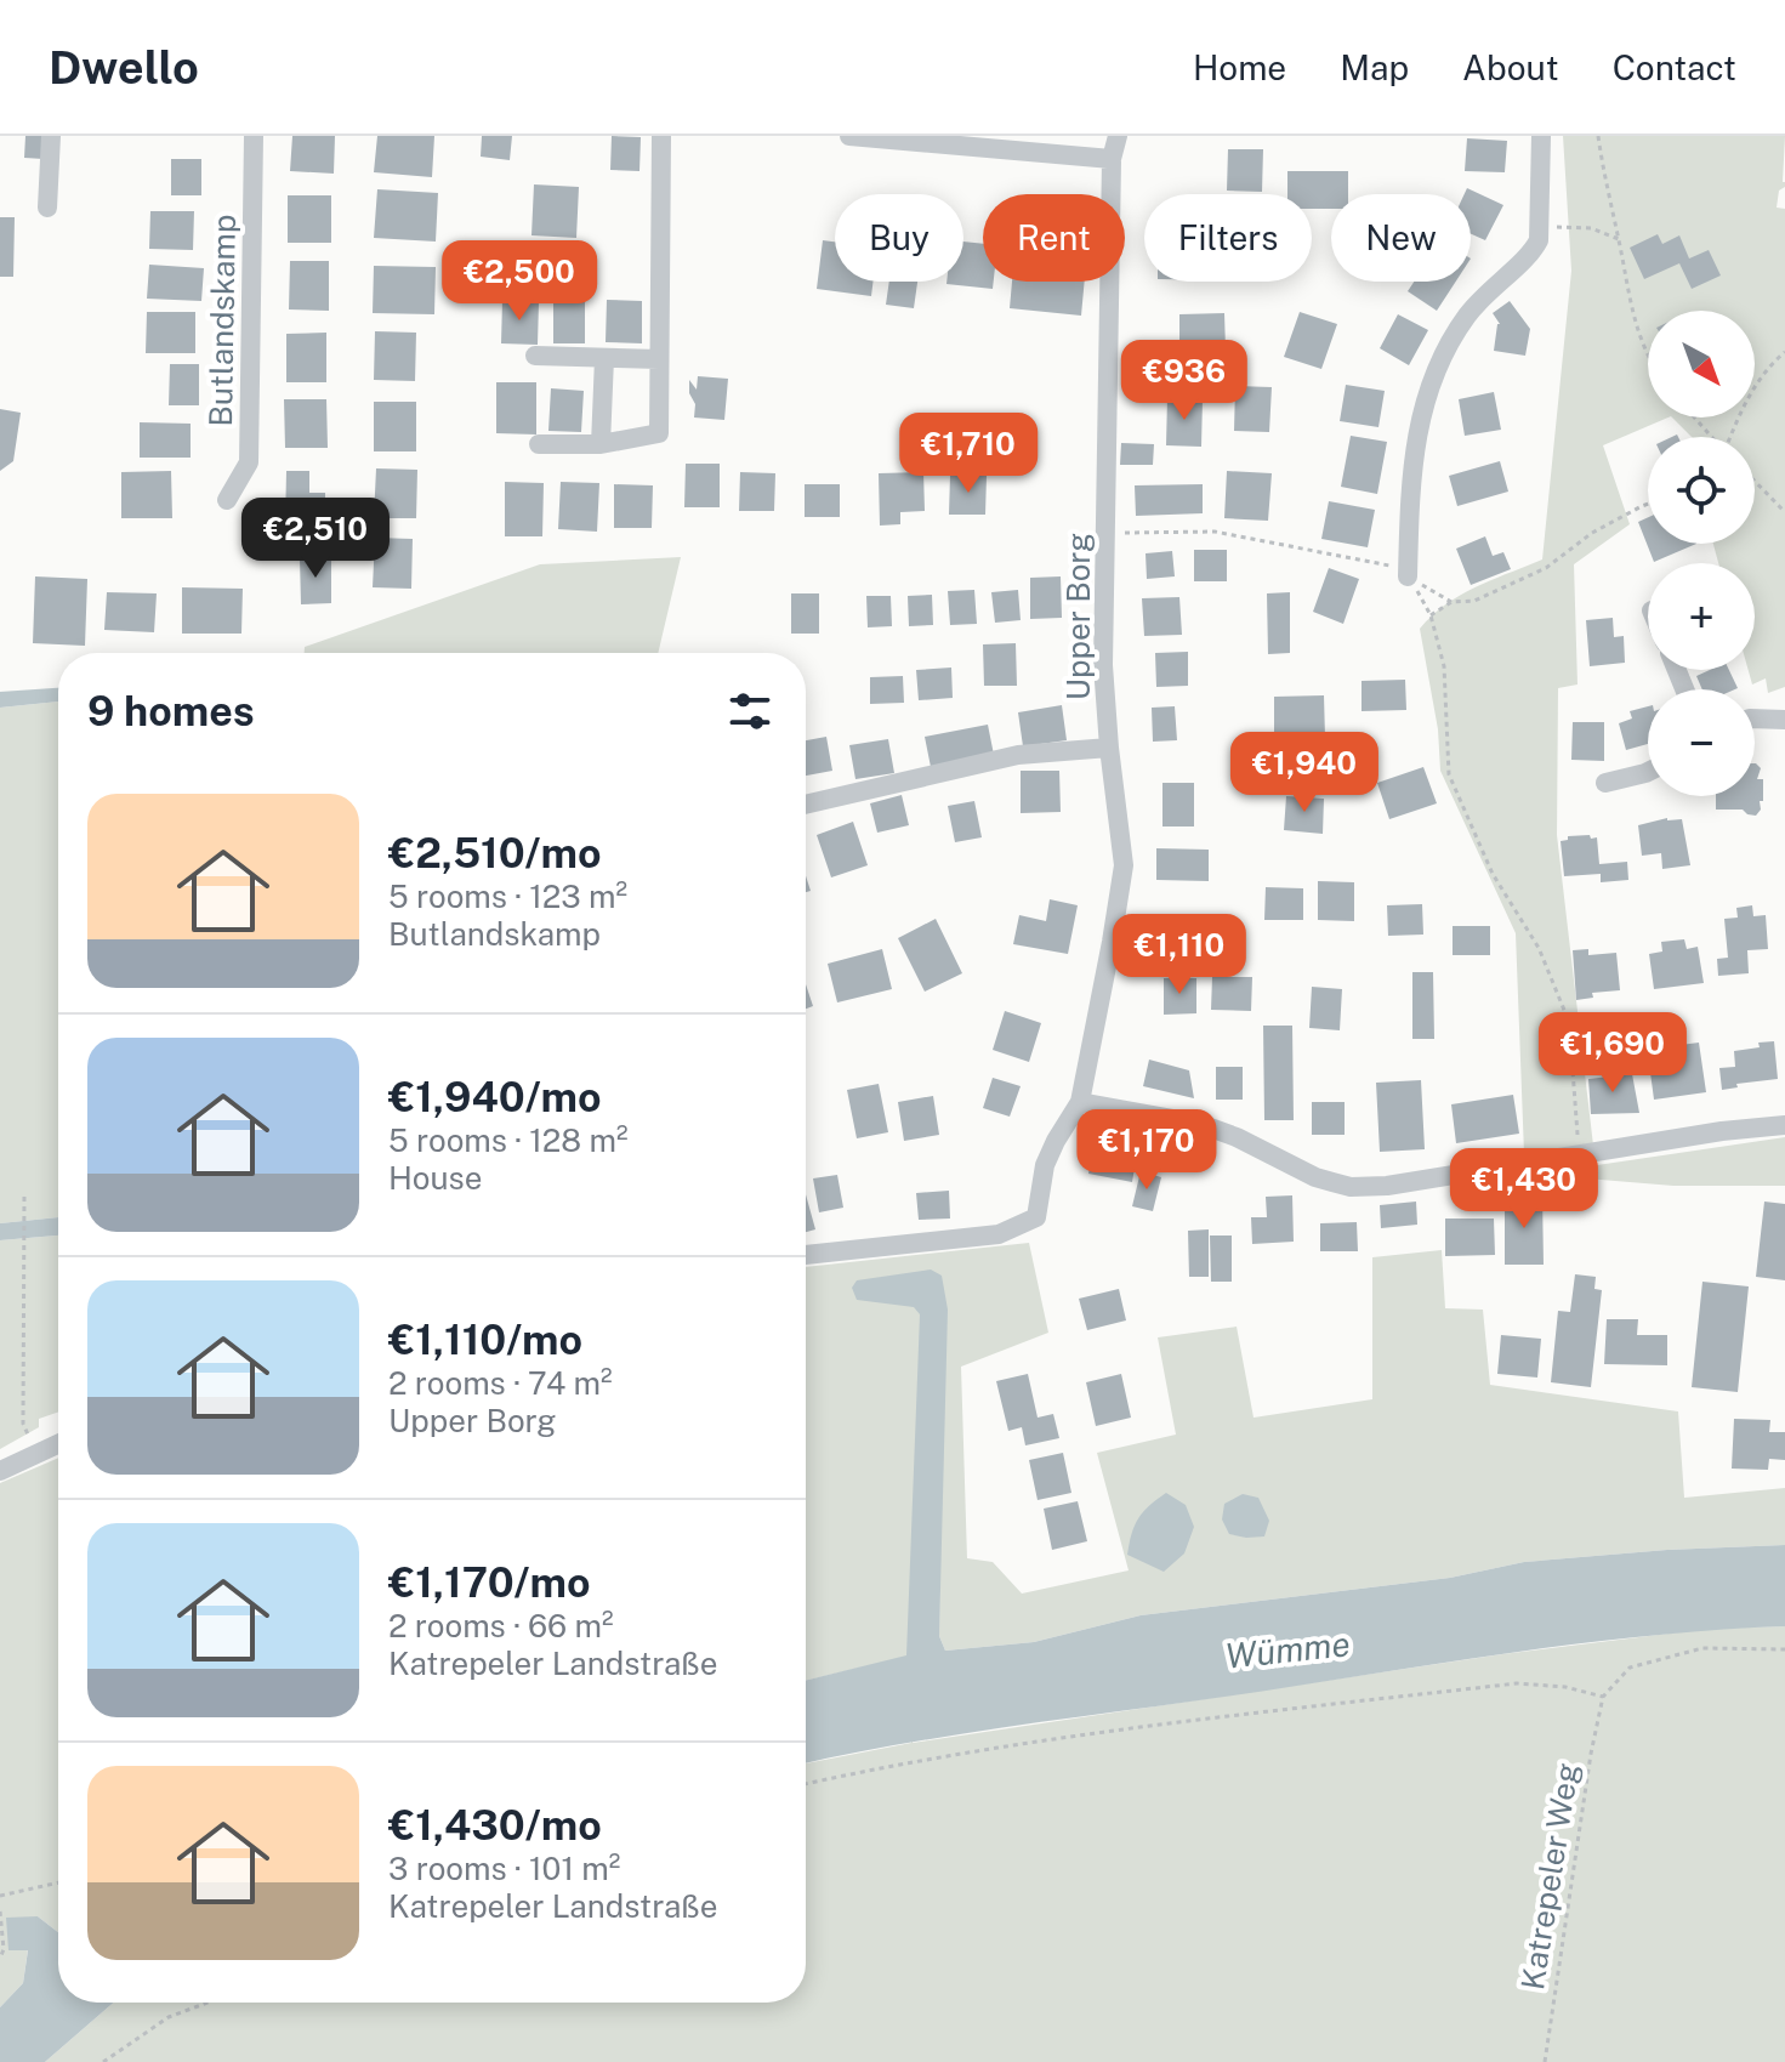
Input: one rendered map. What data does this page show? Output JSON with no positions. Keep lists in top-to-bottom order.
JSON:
{
  "streets": {
    "street": ["Butlandskamp", "Upper Borg"],
    "path": ["Katrepeler Weg"]
  },
  "water": ["Wümme"],
  "north": "bottom right",
  "page": {
    "header": "Dwello",
    "nav": [
      "Home",
      "Map",
      "About",
      "Contact"
    ],
    "chip": [
      "Buy",
      "Rent",
      "Filters",
      "New"
    ],
    "price": [
      "€2,500",
      "€936",
      "€1,710",
      "€2,510",
      "€1,940",
      "€1,110",
      "€1,690",
      "€1,170",
      "€1,430"
    ],
    "map_buttons": ["+", "−"],
    "heading": "9 homes",
    "list": [
      {
        "name": "€2,510/mo",
        "note": "5 rooms · 123 m² · Butlandskamp"
      },
      {
        "name": "€1,940/mo",
        "note": "5 rooms · 128 m² · House"
      },
      {
        "name": "€1,110/mo",
        "note": "2 rooms · 74 m² · Upper Borg"
      },
      {
        "name": "€1,170/mo",
        "note": "2 rooms · 66 m² · Katrepeler Landstraße"
      },
      {
        "name": "€1,430/mo",
        "note": "3 rooms · 101 m² · Katrepeler Landstraße"
      }
    ]
  }
}
